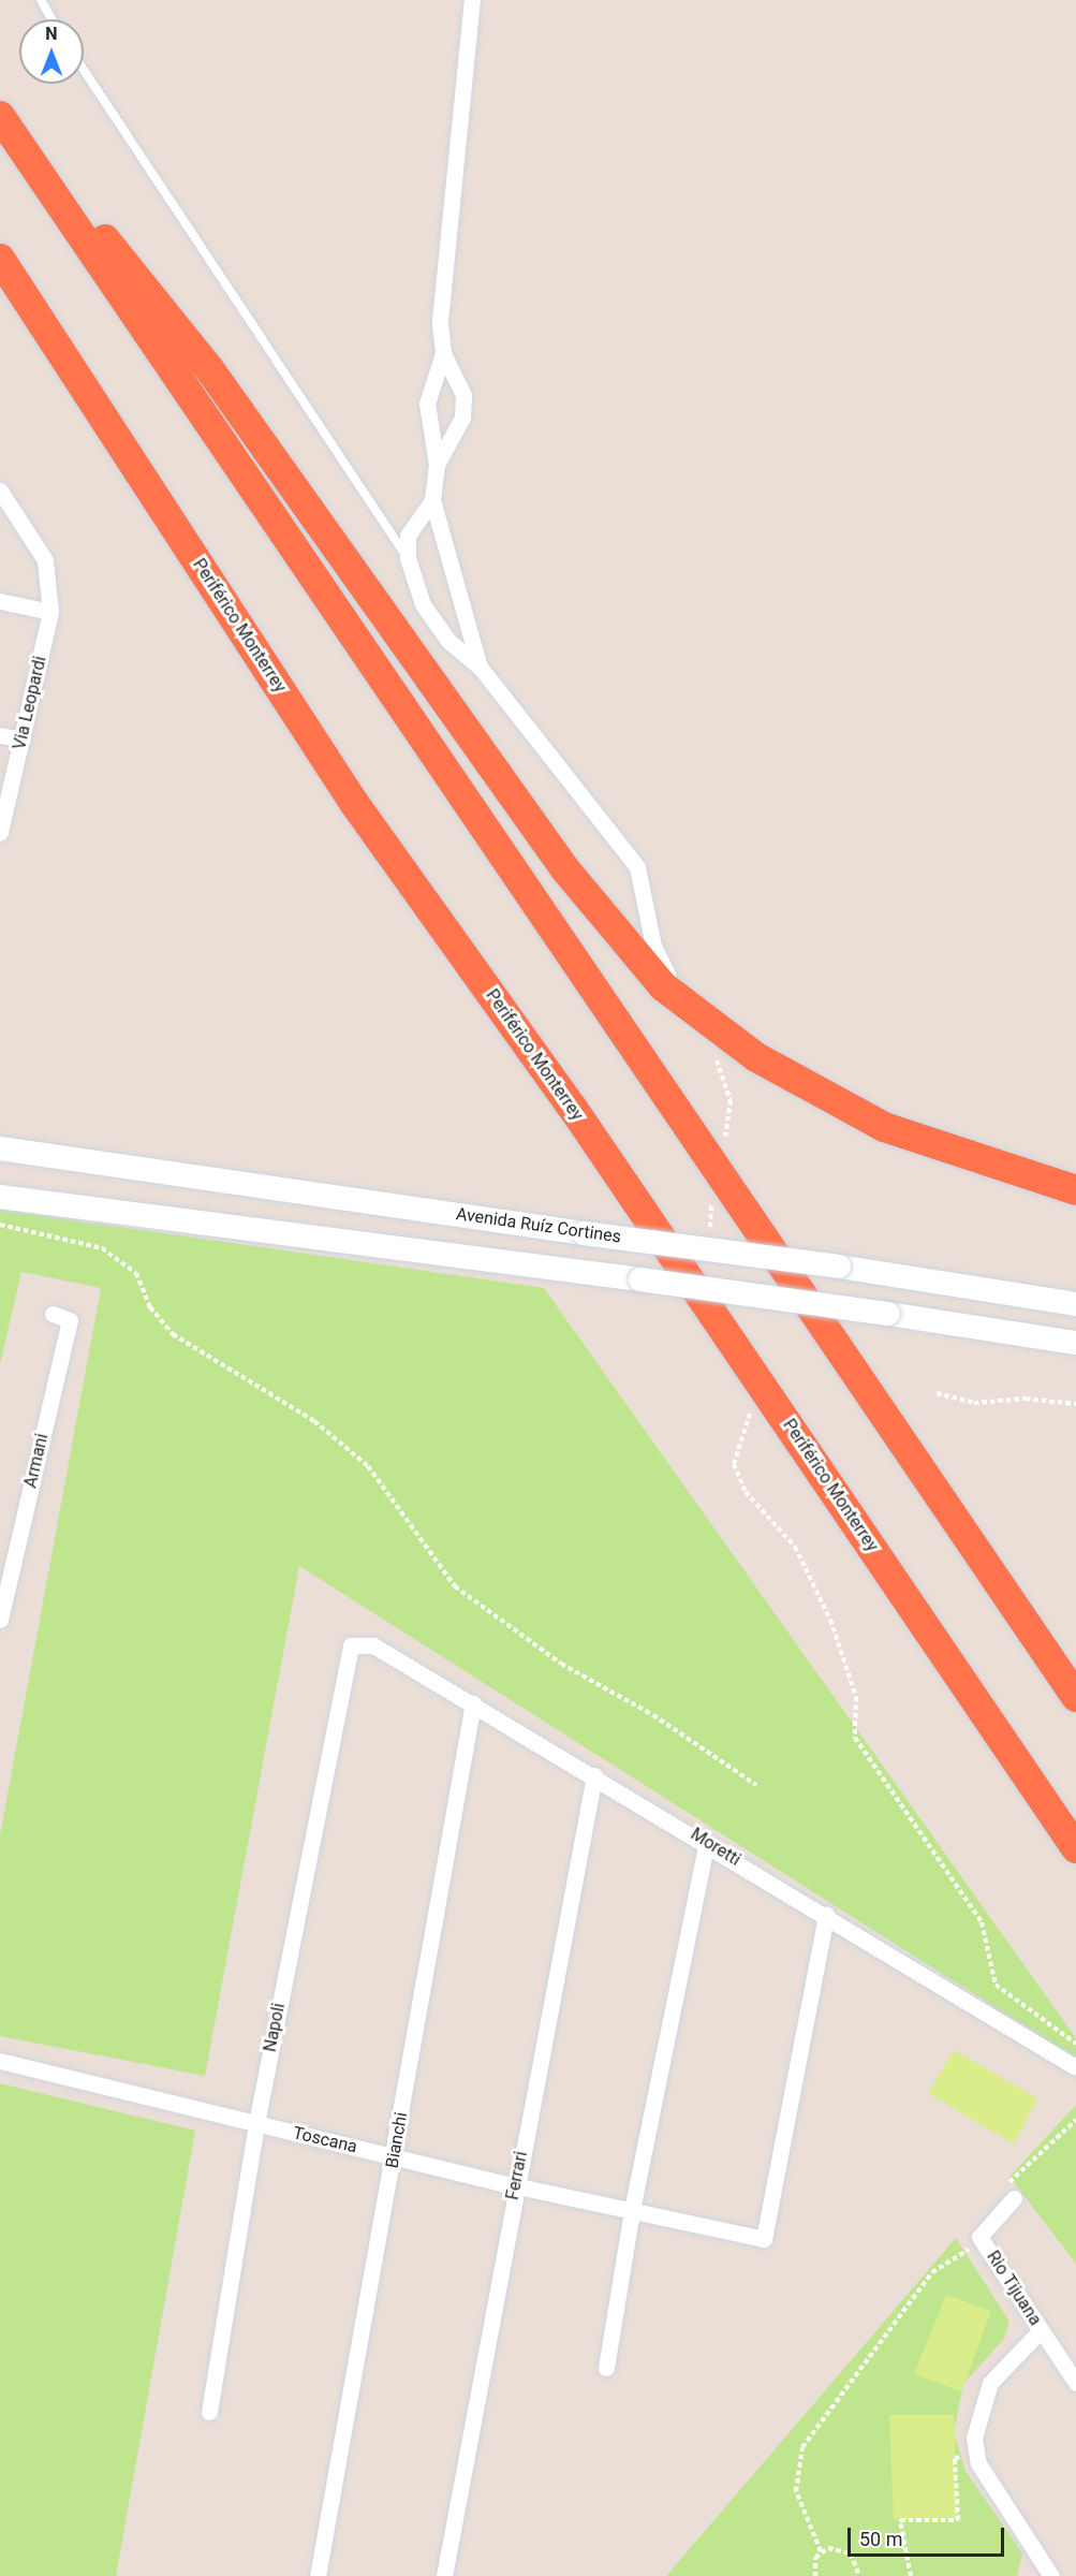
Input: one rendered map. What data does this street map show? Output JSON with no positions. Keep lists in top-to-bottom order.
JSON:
{
  "streets": {
    "highway": ["Periférico Monterrey"],
    "main road": ["Avenida Ruíz Cortines"],
    "street": [
      "Via Leopardi",
      "Armani",
      "Moretti",
      "Napoli",
      "Toscana",
      "Bianchi",
      "Ferrari",
      "Rio Tijuana"
    ]
  },
  "crossings": [
    ["Moretti", "Napoli"],
    ["Moretti", "Toscana"],
    ["Moretti", "Bianchi"],
    ["Moretti", "Ferrari"],
    ["Napoli", "Toscana"],
    ["Toscana", "Bianchi"],
    ["Toscana", "Ferrari"]
  ],
  "scale_bar": "50 m",
  "north": "top"
}
